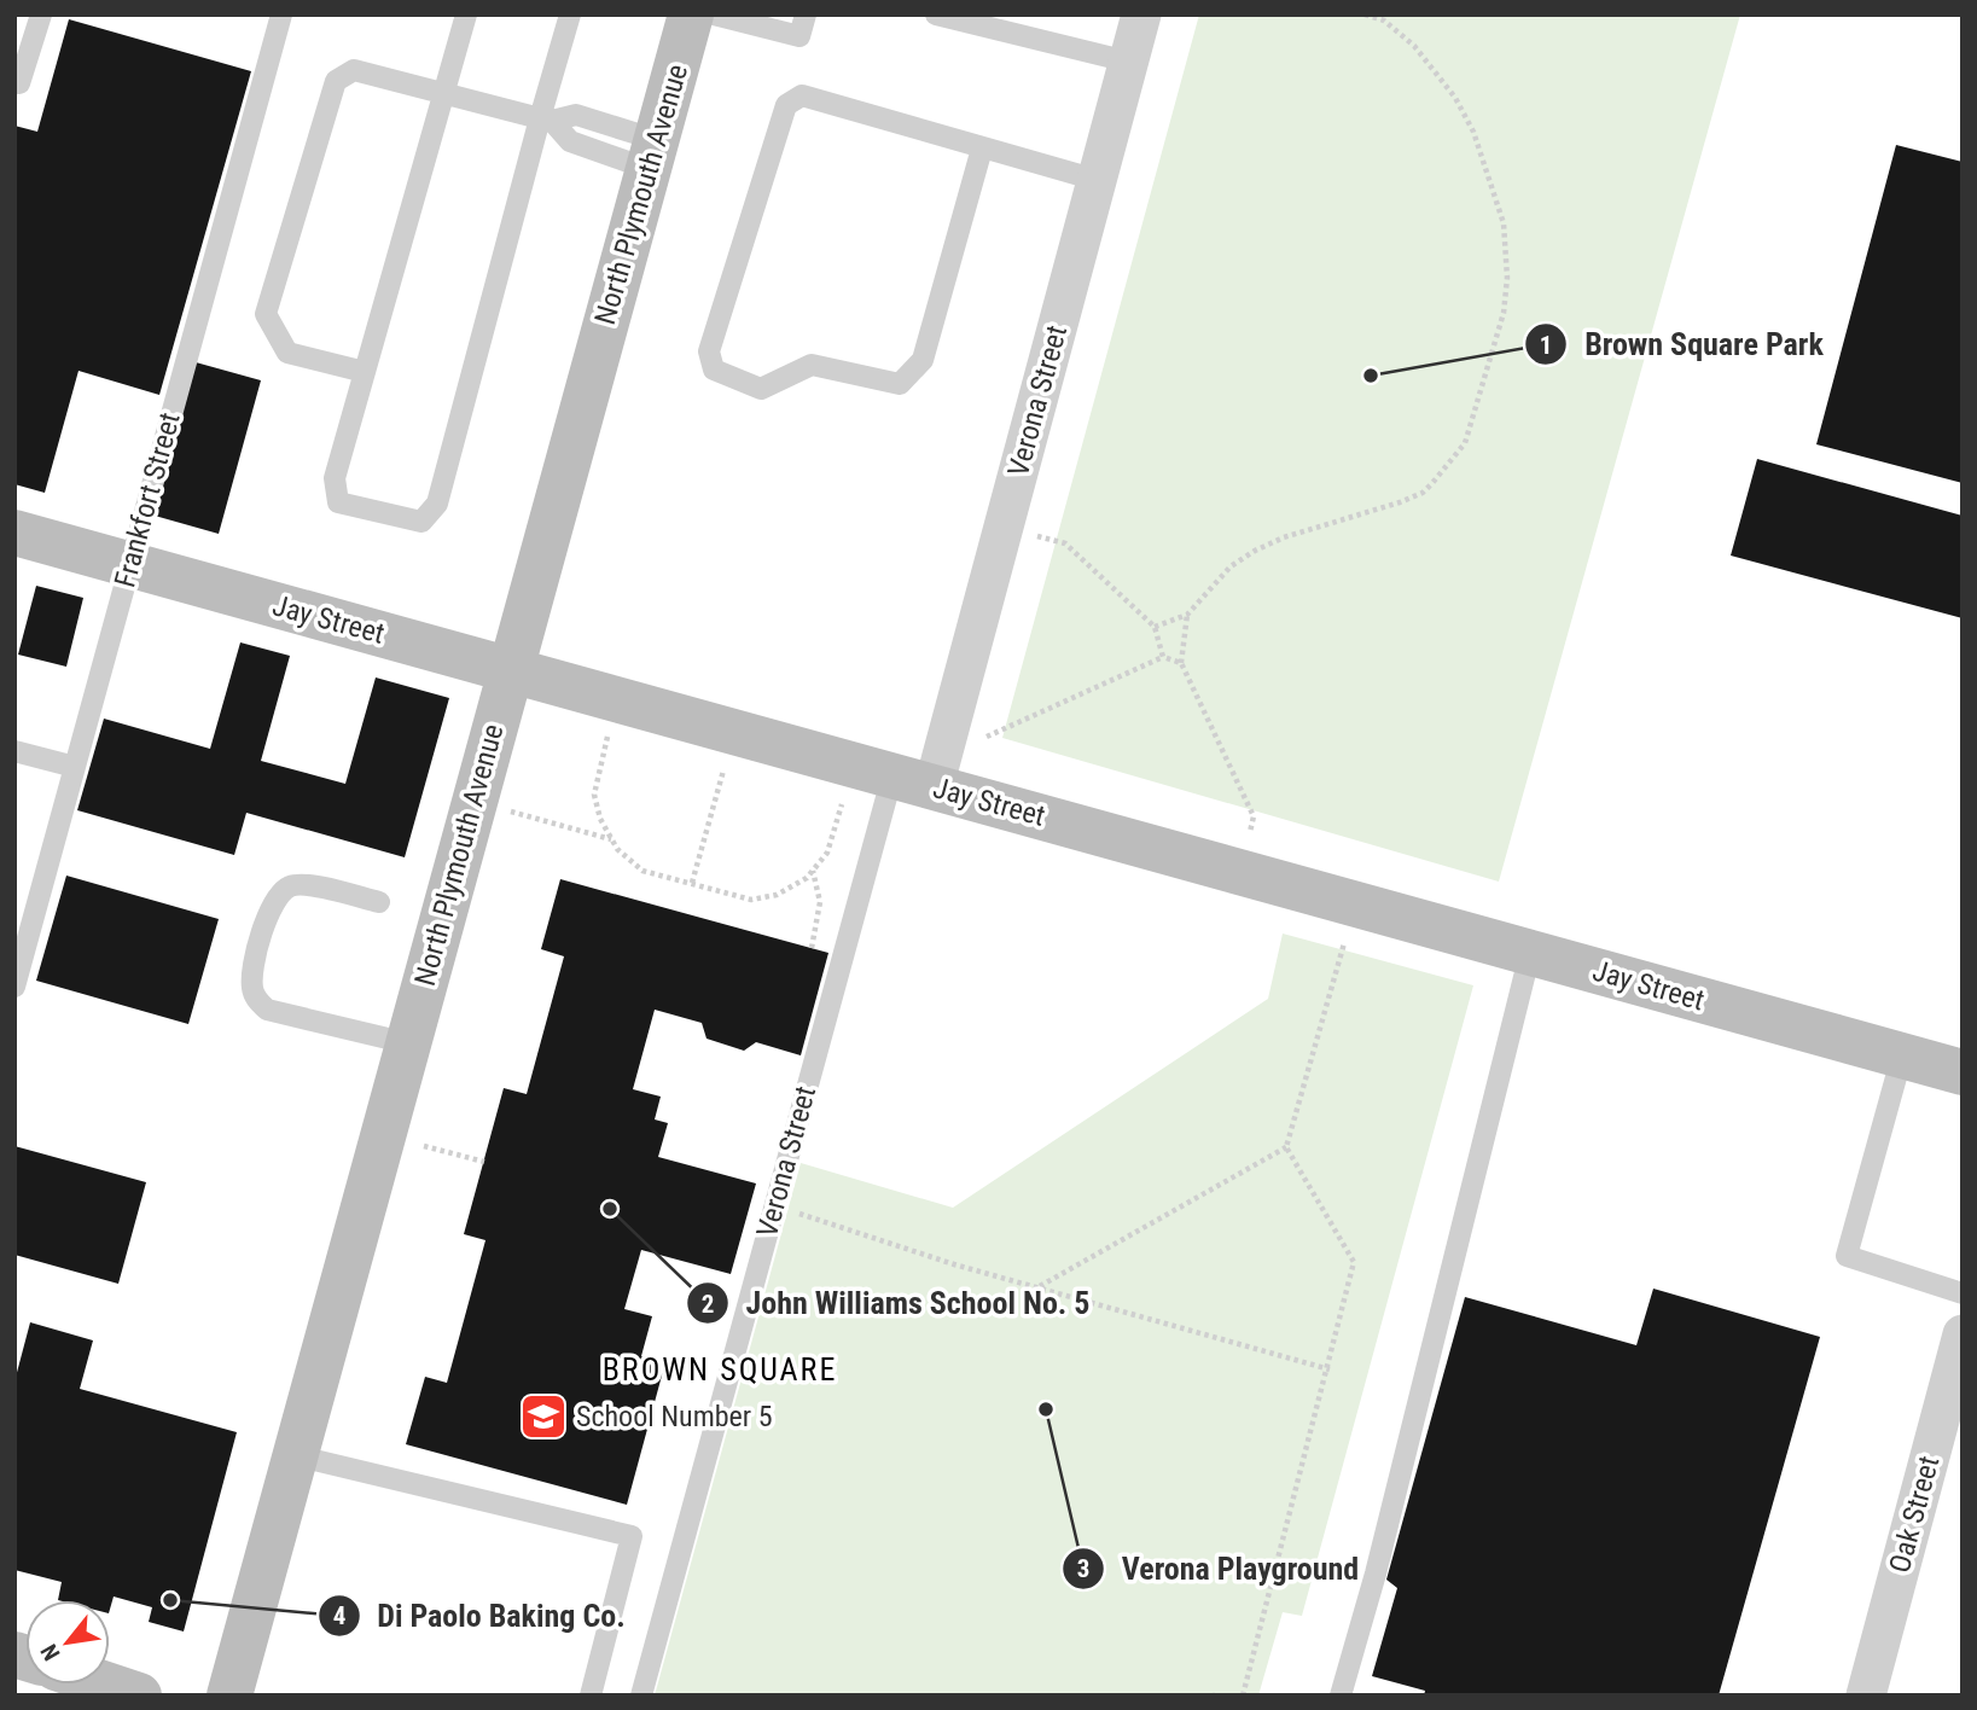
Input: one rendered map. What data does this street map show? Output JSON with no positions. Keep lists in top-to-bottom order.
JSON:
{
  "streets": {
    "street": [
      "North Plymouth Avenue",
      "Verona Street",
      "Jay Street",
      "Oak Street"
    ],
    "lane": ["Frankfort Street"]
  },
  "crossings": [
    ["North Plymouth Avenue", "Jay Street"],
    ["Verona Street", "Jay Street"],
    ["Frankfort Street", "Jay Street"]
  ],
  "districts": ["BROWN SQUARE"],
  "places": {
    "other": [
      "Brown Square Park",
      "John Williams School No. 5",
      "Verona Playground",
      "Di Paolo Baking Co."
    ],
    "school or university": ["School Number 5"]
  },
  "north": "bottom left"
}
